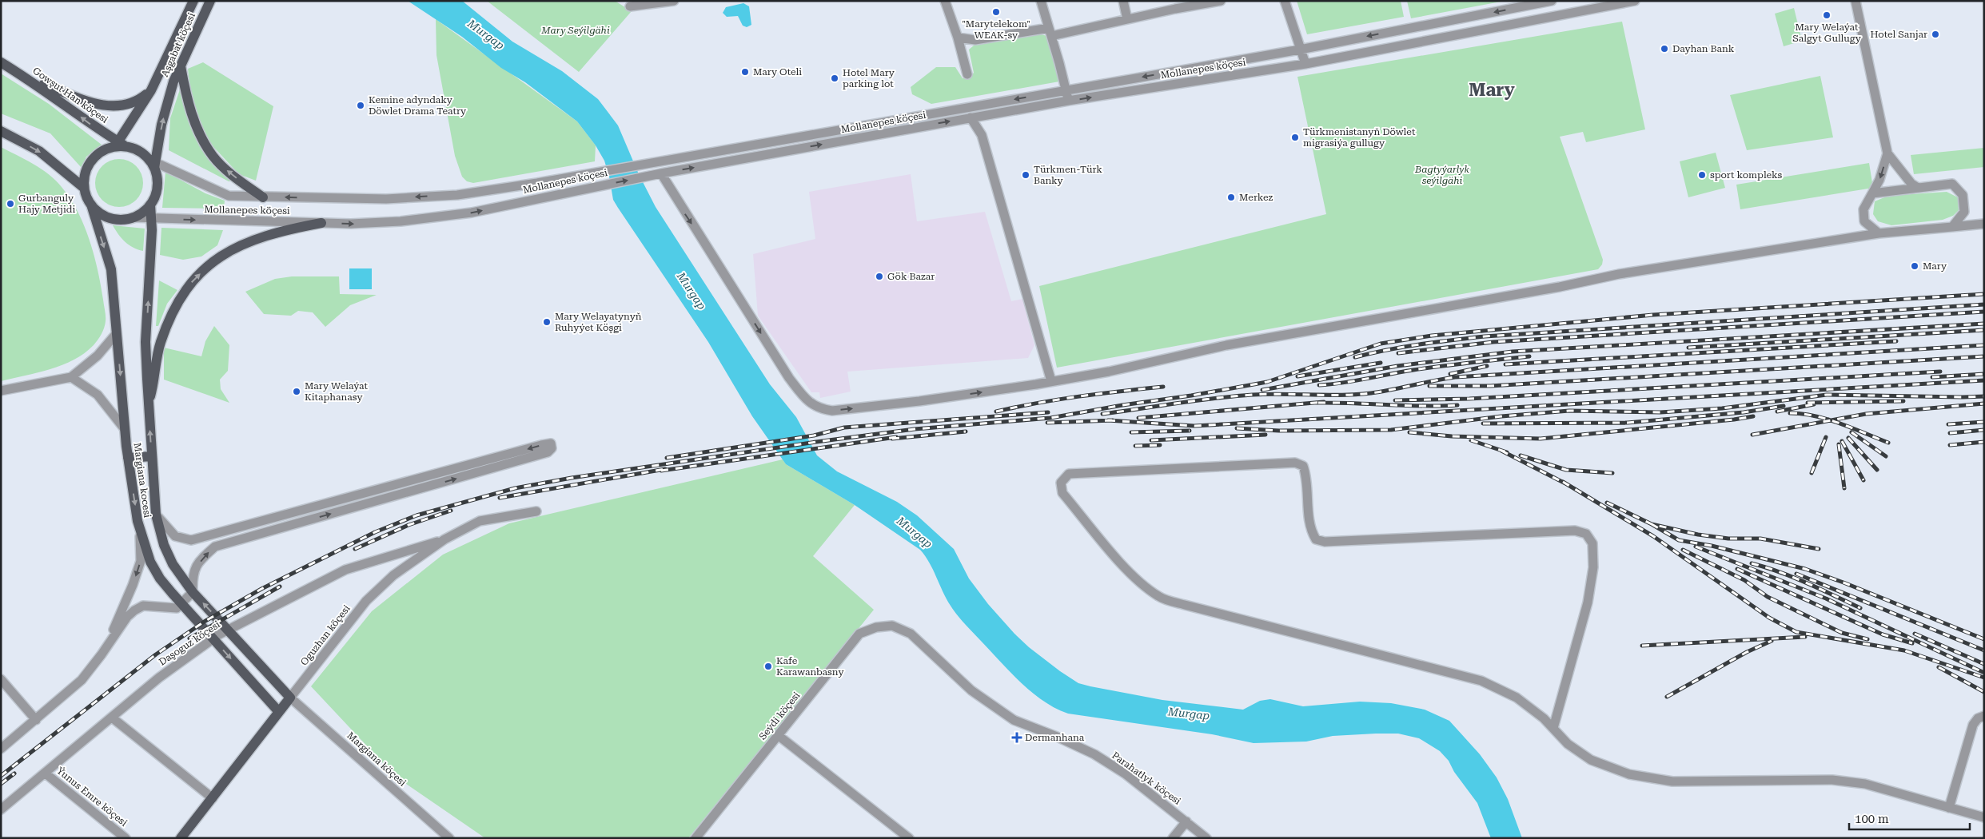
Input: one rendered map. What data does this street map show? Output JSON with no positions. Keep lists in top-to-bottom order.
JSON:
{
  "streets": {
    "main road": [
      "Aşgabat köçesi",
      "Gowşut Han köçesi",
      "Margiana kocesi",
      "Oguzhan köçesi"
    ],
    "street": [
      "Mollanepes köçesi",
      "Daşoguz köçesi",
      "Seýdi köçesi",
      "Margiana köçesi",
      "Parahatlyk köçesi",
      "Ýunus Emre köçesi"
    ]
  },
  "crossings": [
    ["Aşgabat köçesi", "Mollanepes köçesi"],
    ["Aşgabat köçesi", "Gowşut Han köçesi"],
    ["Aşgabat köçesi", "Margiana kocesi"],
    ["Mollanepes köçesi", "Gowşut Han köçesi"],
    ["Mollanepes köçesi", "Margiana kocesi"],
    ["Gowşut Han köçesi", "Margiana kocesi"],
    ["Margiana kocesi", "Oguzhan köçesi"],
    ["Margiana kocesi", "Daşoguz köçesi"],
    ["Margiana kocesi", "Margiana köçesi"],
    ["Oguzhan köçesi", "Daşoguz köçesi"],
    ["Oguzhan köçesi", "Margiana köçesi"],
    ["Daşoguz köçesi", "Ýunus Emre köçesi"],
    ["Seýdi köçesi", "Parahatlyk köçesi"]
  ],
  "districts": ["Mary"],
  "water": ["Murgap"],
  "parks": ["Mary Seýilgähi", "Bagtyýarlyk seýilgähi"],
  "places": {
    "other": [
      "\"Marytelekom\" WEAK-sy",
      "Mary Welaýat Salgyt Gullugy",
      "Hotel Sanjar",
      "Dayhan Bank",
      "Mary Oteli",
      "Hotel Mary parking lot",
      "Kemine adyndaky Döwlet Drama Teatry",
      "Türkmenistanyň Döwlet migrasiýa gullugy",
      "Türkmen-Türk Banky",
      "sport kompleks",
      "Merkez",
      "Gurbanguly Hajy Metjidi",
      "Mary",
      "Gök Bazar",
      "Mary Welayatynyň Ruhyýet Köşgi",
      "Mary Welaýat Kitaphanasy",
      "Kafe Karawanbasny"
    ],
    "health": ["Dermanhana"]
  },
  "scale_bar": "100 m"
}
